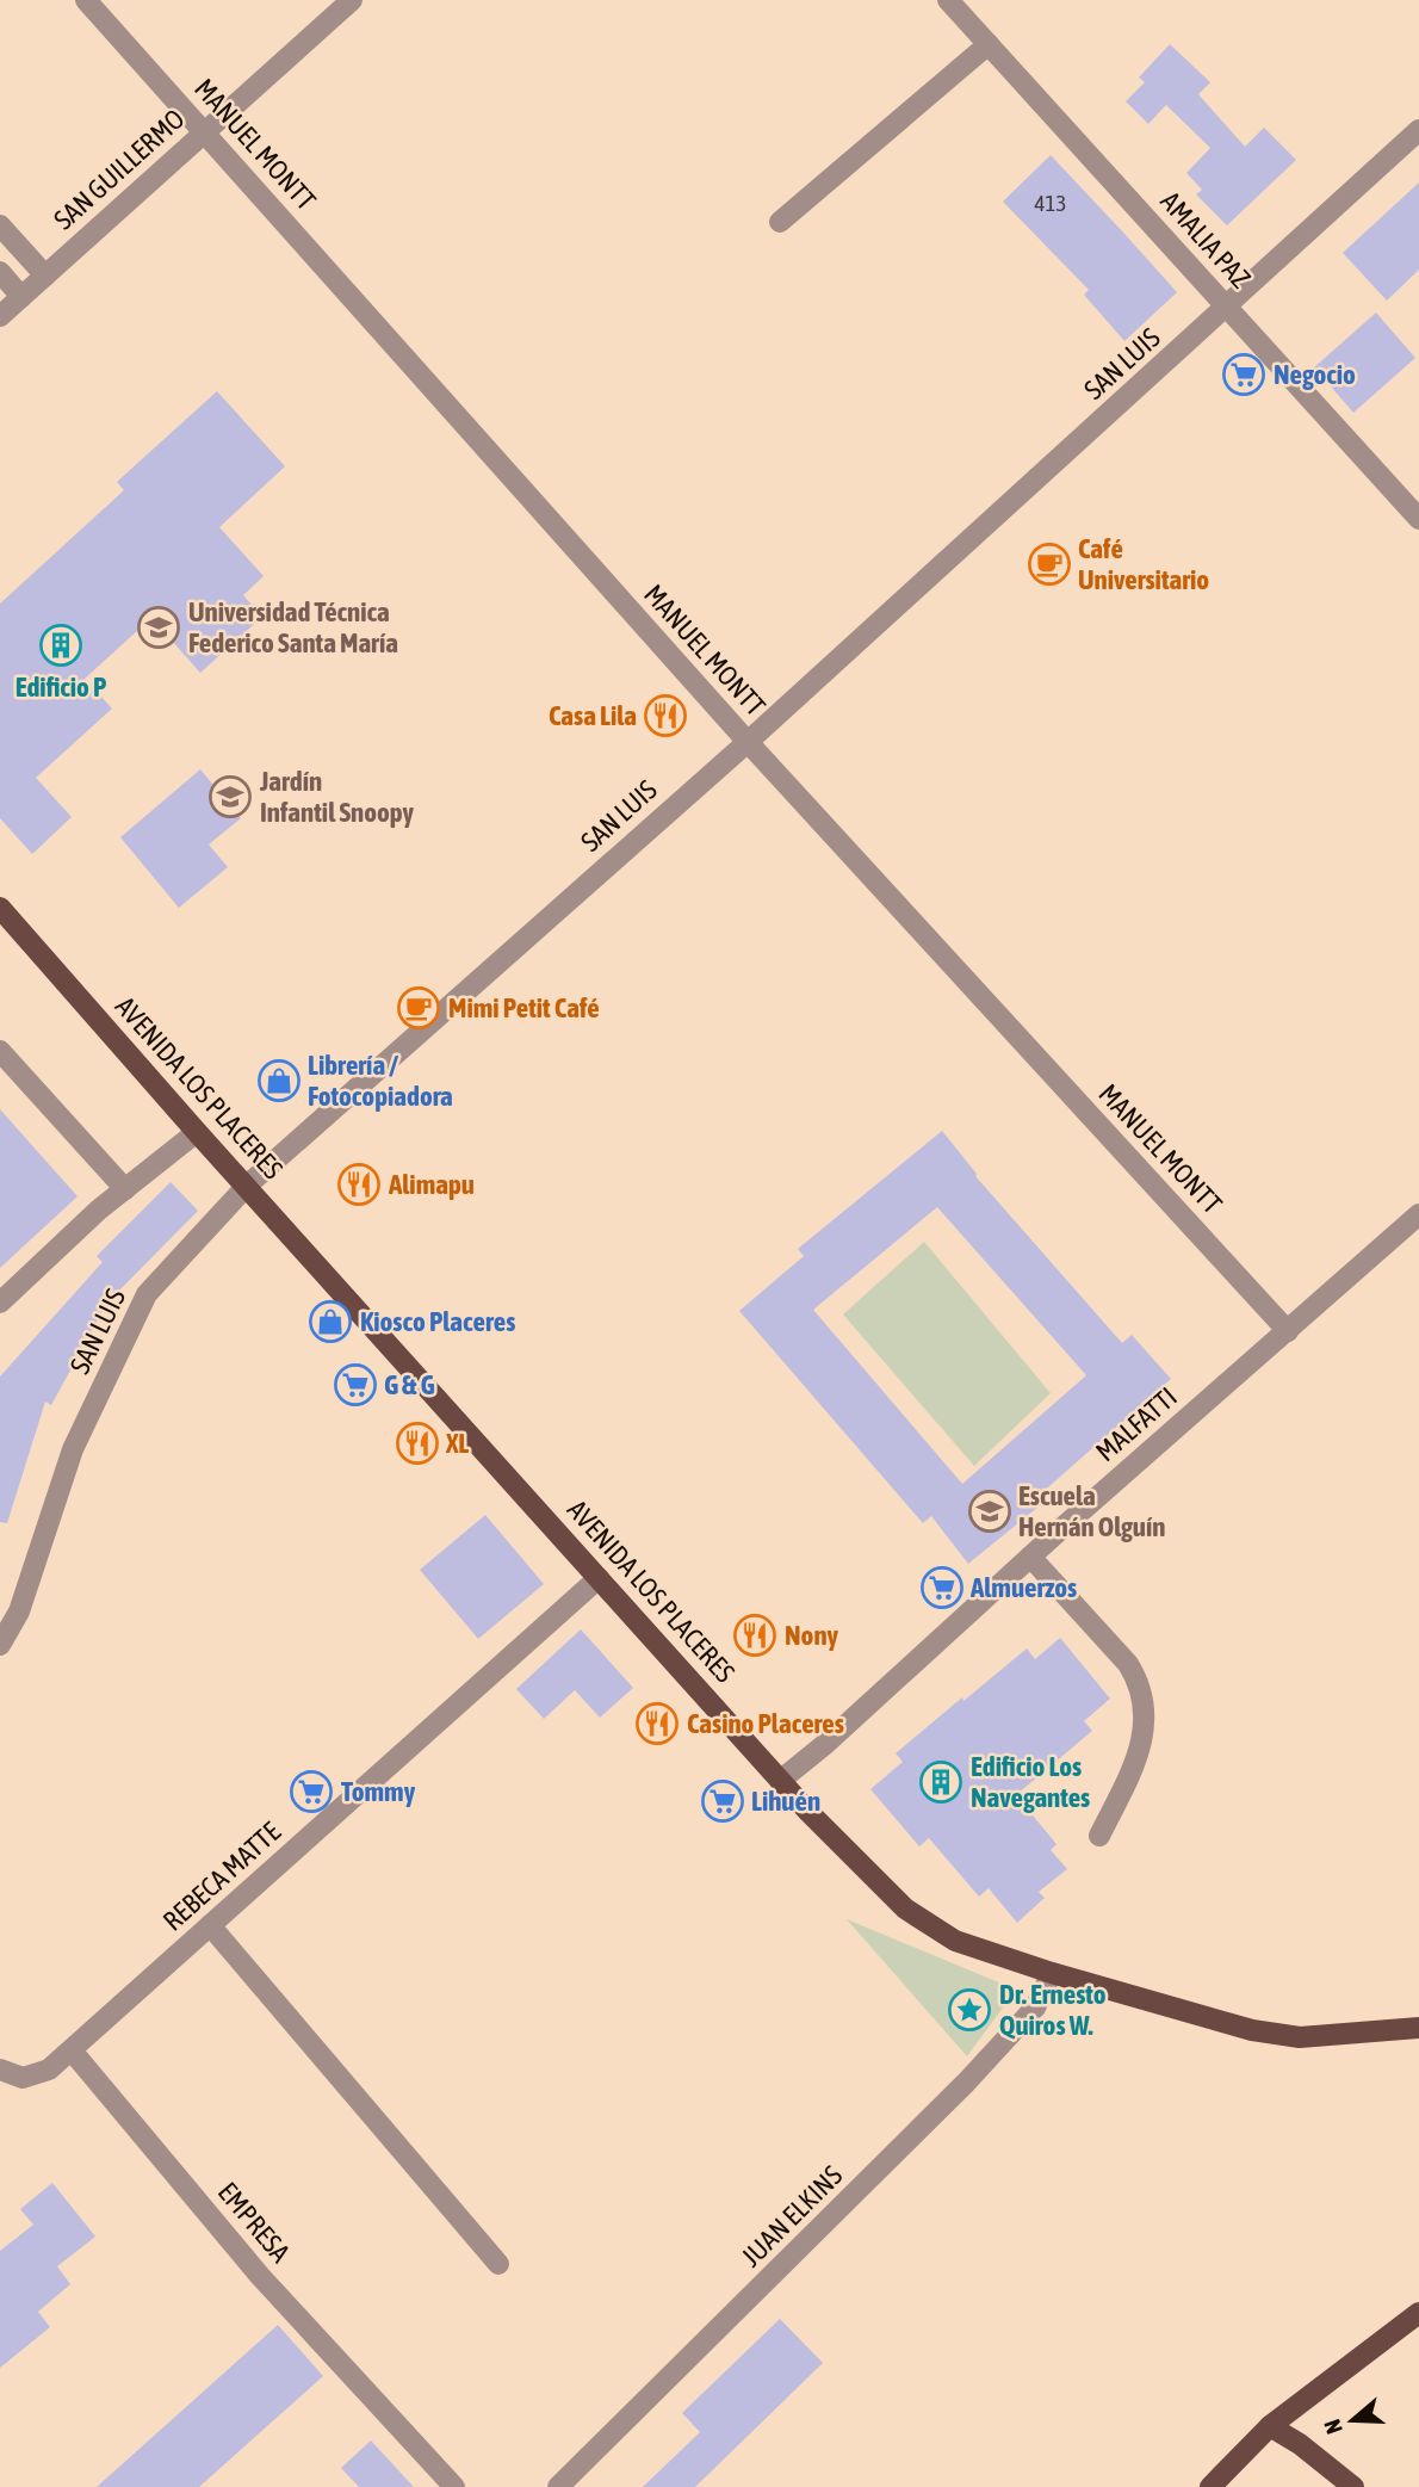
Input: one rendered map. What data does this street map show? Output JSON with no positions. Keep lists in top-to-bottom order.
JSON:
{
  "streets": {
    "main road": ["AVENIDA LOS PLACERES"],
    "street": [
      "MANUEL MONTT",
      "SAN GUILLERMO",
      "AMALIA PAZ",
      "SAN LUIS",
      "MALFATTI",
      "REBECA MATTE",
      "JUAN ELKINS",
      "EMPRESA"
    ]
  },
  "crossings": [
    ["MANUEL MONTT", "SAN GUILLERMO"],
    ["MANUEL MONTT", "SAN LUIS"],
    ["MANUEL MONTT", "MALFATTI"],
    ["AMALIA PAZ", "SAN LUIS"],
    ["SAN LUIS", "AVENIDA LOS PLACERES"],
    ["AVENIDA LOS PLACERES", "MALFATTI"],
    ["AVENIDA LOS PLACERES", "REBECA MATTE"],
    ["AVENIDA LOS PLACERES", "JUAN ELKINS"],
    ["REBECA MATTE", "EMPRESA"]
  ],
  "places": {
    "supermarket": [
      "Negocio",
      "G & G",
      "Almuerzos",
      "Tommy",
      "Lihuén"
    ],
    "cafe": ["Café Universitario", "Mimi Petit Café"],
    "school or university": ["Universidad Técnica Federico Santa María", "Jardín Infantil Snoopy", "Escuela Hernán Olguín"],
    "building": ["Edificio P", "Edificio Los Navegantes"],
    "restaurant": [
      "Casa Lila",
      "Alimapu",
      "XL",
      "Nony",
      "Casino Placeres"
    ],
    "shop": ["Librería / Fotocopiadora", "Kiosco Placeres"],
    "place": ["Dr. Ernesto Quiros W."]
  },
  "house_numbers": ["413"],
  "north": "left"
}
